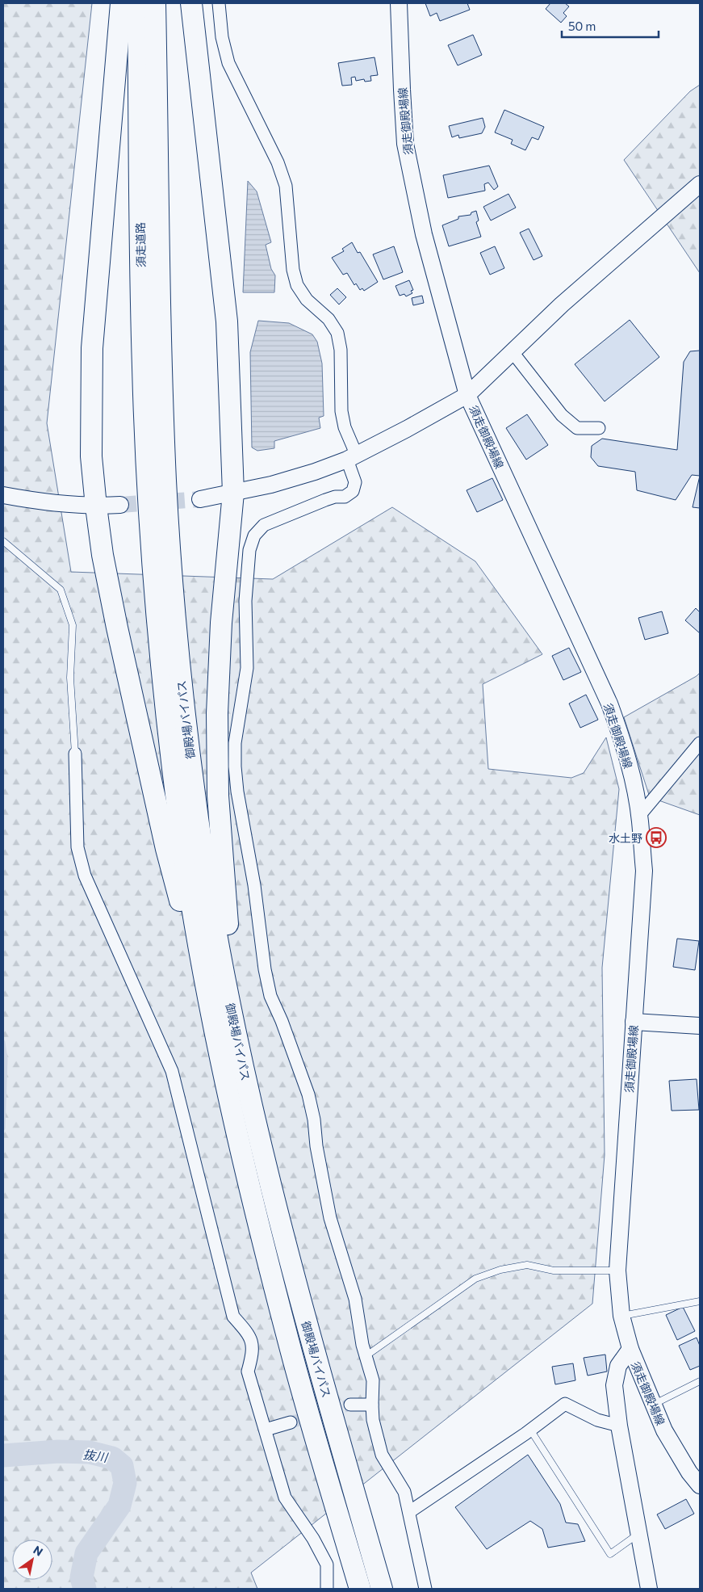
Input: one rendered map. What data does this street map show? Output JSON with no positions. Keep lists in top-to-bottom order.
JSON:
{
  "streets": {
    "highway": ["須走道路", "御殿場バイパス"],
    "main road": ["須走御殿場線"]
  },
  "crossings": [
    ["須走道路", "御殿場バイパス"]
  ],
  "water": ["抜川"],
  "places": {
    "bus stop": ["水土野"]
  },
  "scale_bar": "50 m",
  "north": "top right"
}
